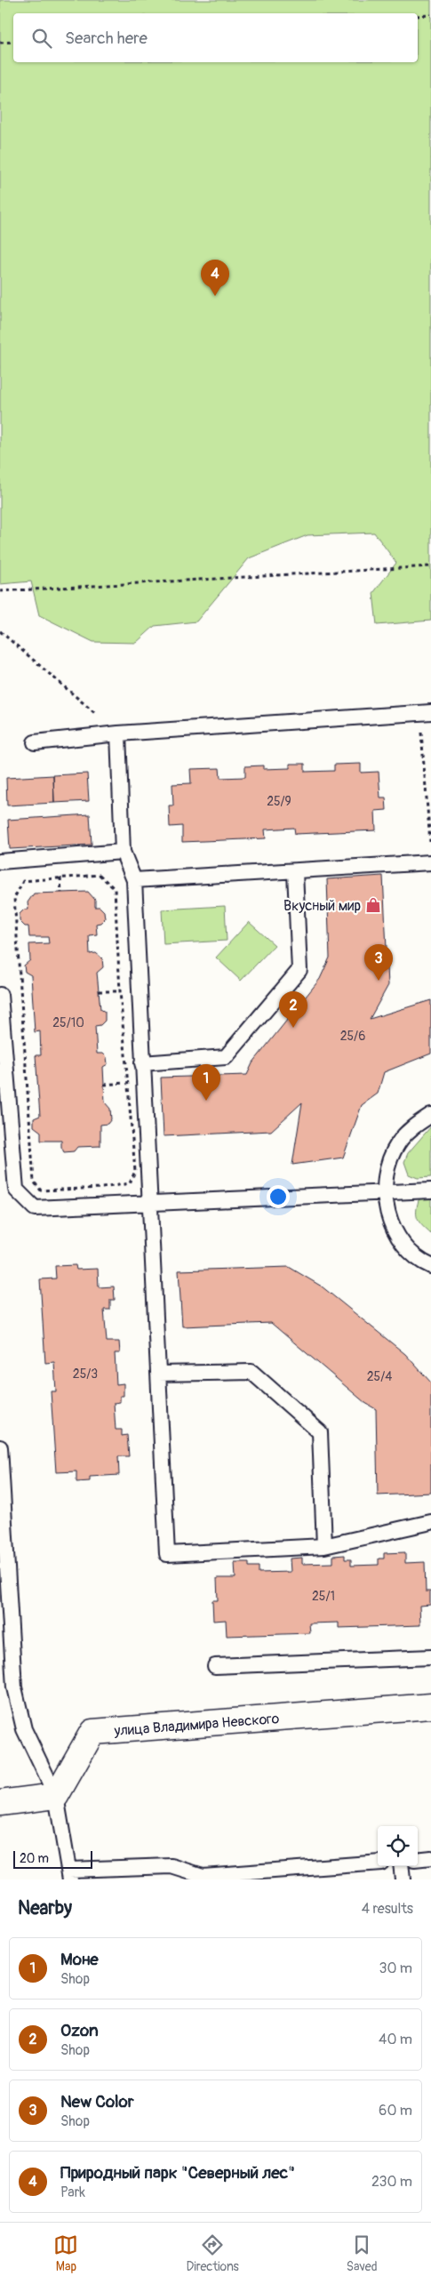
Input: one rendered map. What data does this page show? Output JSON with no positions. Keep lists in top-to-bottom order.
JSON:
{
  "streets": {
    "street": ["улица Владимира Невского"]
  },
  "places": {
    "shop": ["Вкусный мир"]
  },
  "house_numbers": [
    "25/9",
    "25/10",
    "25/6",
    "25/3",
    "25/4",
    "25/1"
  ],
  "scale_bar": "20 m",
  "page": {
    "search": "Search here",
    "pins": [
      "4",
      "3",
      "2",
      "1"
    ],
    "scale": "20 m",
    "heading": ["Nearby", "4 results"],
    "list": [
      {
        "mark": "1",
        "name": "Моне",
        "note": "Shop",
        "value": "30 m"
      },
      {
        "mark": "2",
        "name": "Ozon",
        "note": "Shop",
        "value": "40 m"
      },
      {
        "mark": "3",
        "name": "New Color",
        "note": "Shop",
        "value": "60 m"
      },
      {
        "mark": "4",
        "name": "Природный парк \"Северный лес\"",
        "note": "Park",
        "value": "230 m"
      }
    ],
    "nav": ["Map", "Directions", "Saved"]
  }
}
